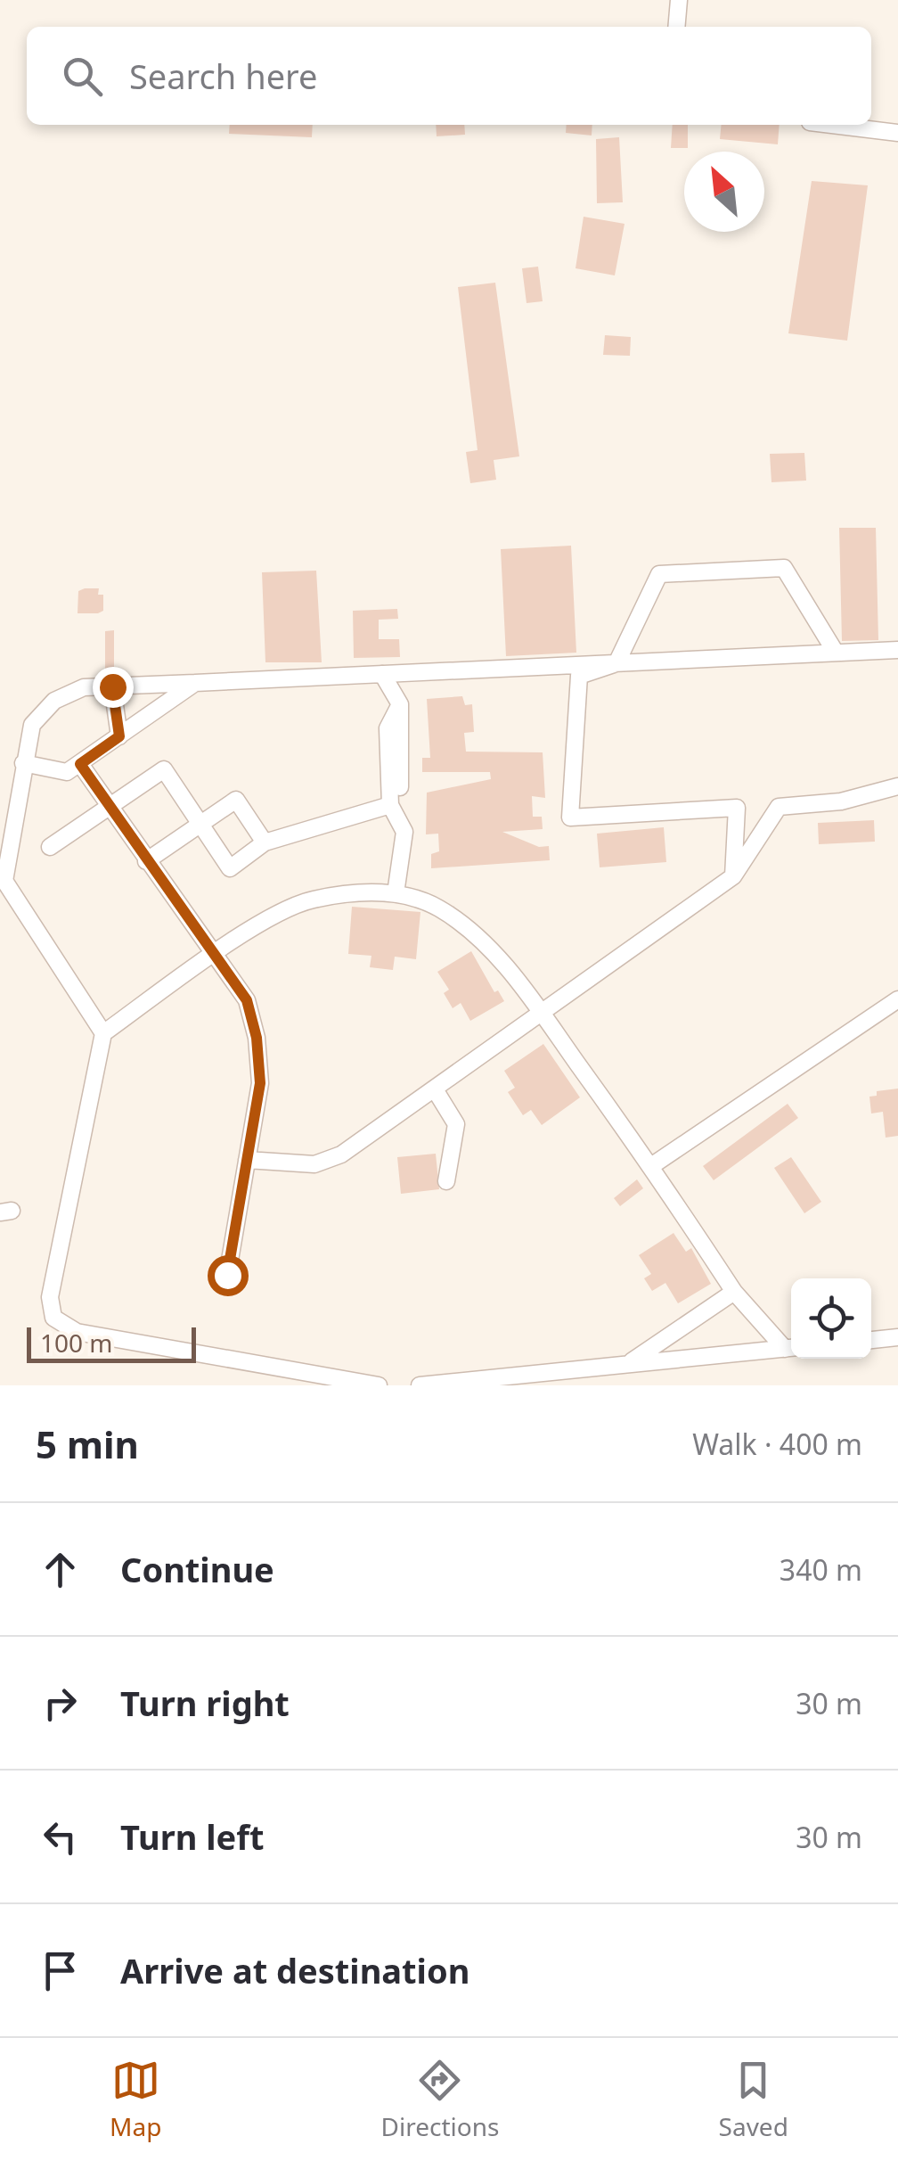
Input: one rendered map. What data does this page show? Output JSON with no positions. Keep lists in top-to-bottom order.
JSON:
{
  "scale_bar": "100 m",
  "north": "top left",
  "page": {
    "search": "Search here",
    "scale": "100 m",
    "heading": ["5 min", "Walk · 400 m"],
    "list": [
      ["Continue", "340 m"],
      ["Turn right", "30 m"],
      ["Turn left", "30 m"],
      "Arrive at destination"
    ],
    "nav": ["Map", "Directions", "Saved"]
  }
}
